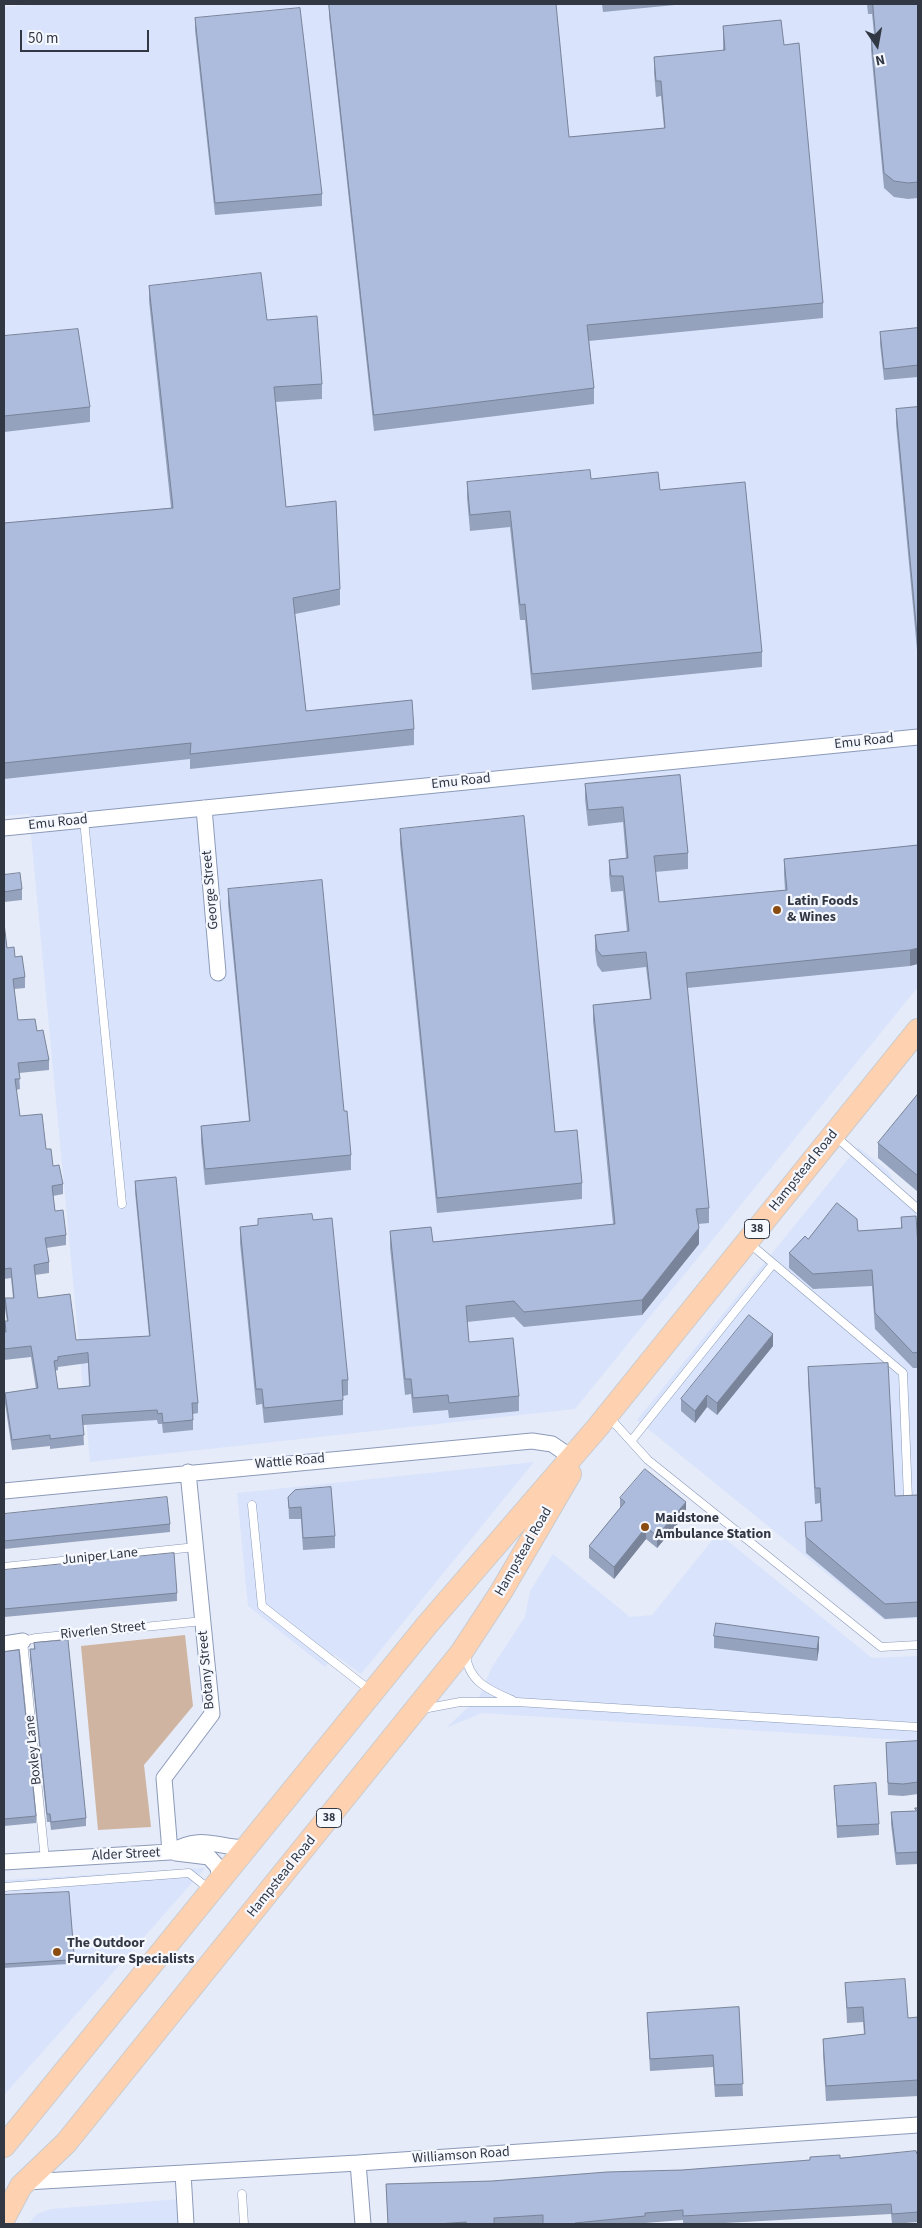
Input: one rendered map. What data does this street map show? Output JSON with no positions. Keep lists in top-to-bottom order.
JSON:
{
  "streets": {
    "main road": ["Hampstead Road", "38"],
    "street": [
      "Emu Road",
      "George Street",
      "Wattle Road",
      "Riverlen Street",
      "Botany Street",
      "Alder Street",
      "Williamson Road"
    ],
    "lane": ["Juniper Lane", "Boxley Lane"]
  },
  "crossings": [
    ["Emu Road", "George Street"],
    ["Hampstead Road", "38"],
    ["Hampstead Road", "Wattle Road"],
    ["Hampstead Road", "Alder Street"],
    ["Hampstead Road", "Williamson Road"],
    ["38", "Williamson Road"],
    ["Wattle Road", "Botany Street"],
    ["Juniper Lane", "Botany Street"],
    ["Riverlen Street", "Botany Street"],
    ["Riverlen Street", "Boxley Lane"],
    ["Botany Street", "Alder Street"],
    ["Boxley Lane", "Alder Street"]
  ],
  "places": ["Latin Foods & Wines", "Maidstone Ambulance Station", "The Outdoor Furniture Specialists"],
  "scale_bar": "50 m",
  "north": "bottom"
}
